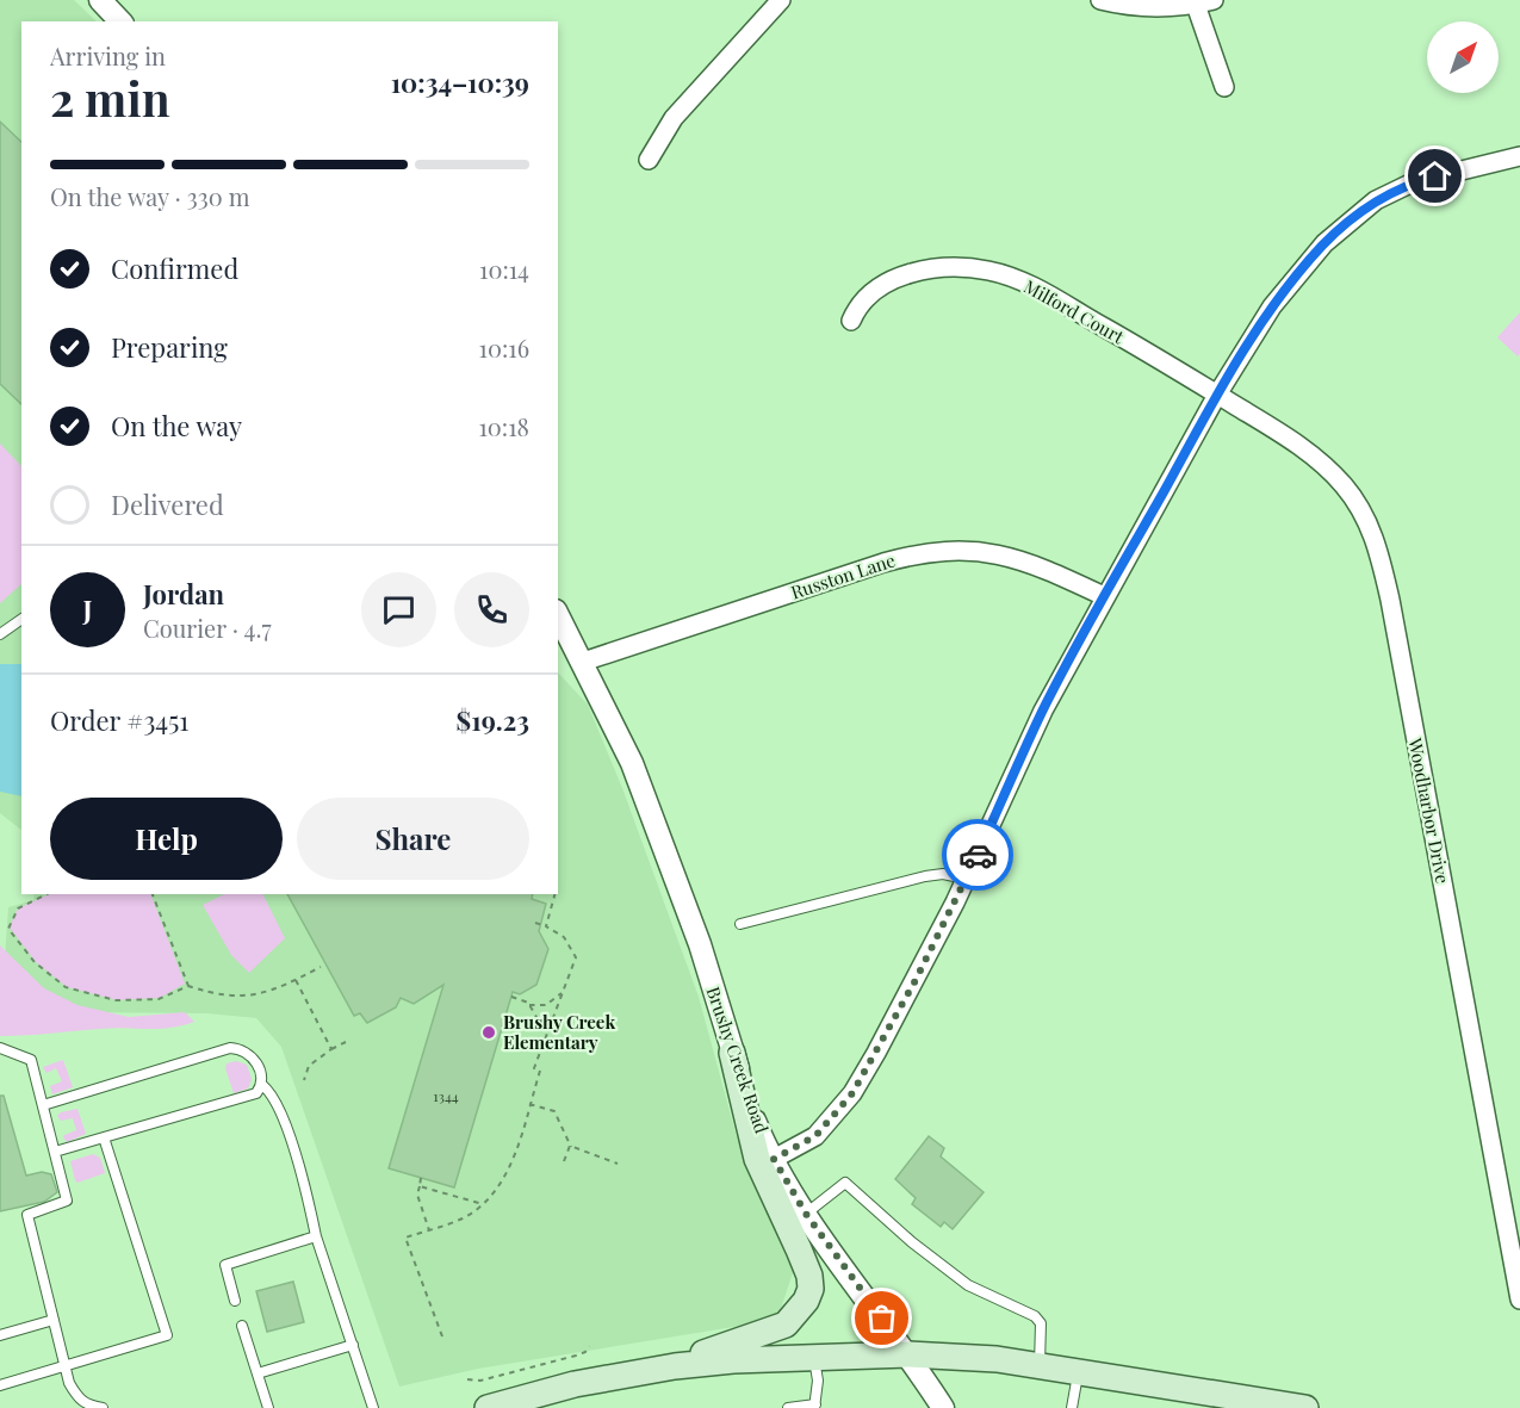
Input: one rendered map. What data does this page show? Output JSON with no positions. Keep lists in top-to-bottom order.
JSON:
{
  "streets": {
    "street": [
      "Milford Court",
      "Russton Lane",
      "Woodharbor Drive",
      "Brushy Creek Road"
    ]
  },
  "crossings": [
    ["Milford Court", "Woodharbor Drive"],
    ["Russton Lane", "Brushy Creek Road"]
  ],
  "places": ["Brushy Creek Elementary"],
  "house_numbers": ["1344"],
  "north": "top right",
  "page": {
    "heading": ["2 min", "Arriving in", "10:34–10:39"],
    "panel": [
      "Jordan",
      "Courier · 4.7",
      "Order #3451",
      "$19.23"
    ],
    "bar": "On the way · 330 m",
    "list": [
      ["Confirmed", "10:14"],
      ["Preparing", "10:16"],
      ["On the way", "10:18"],
      "Delivered"
    ],
    "round": "J",
    "buttons": ["Help", "Share"]
  }
}
